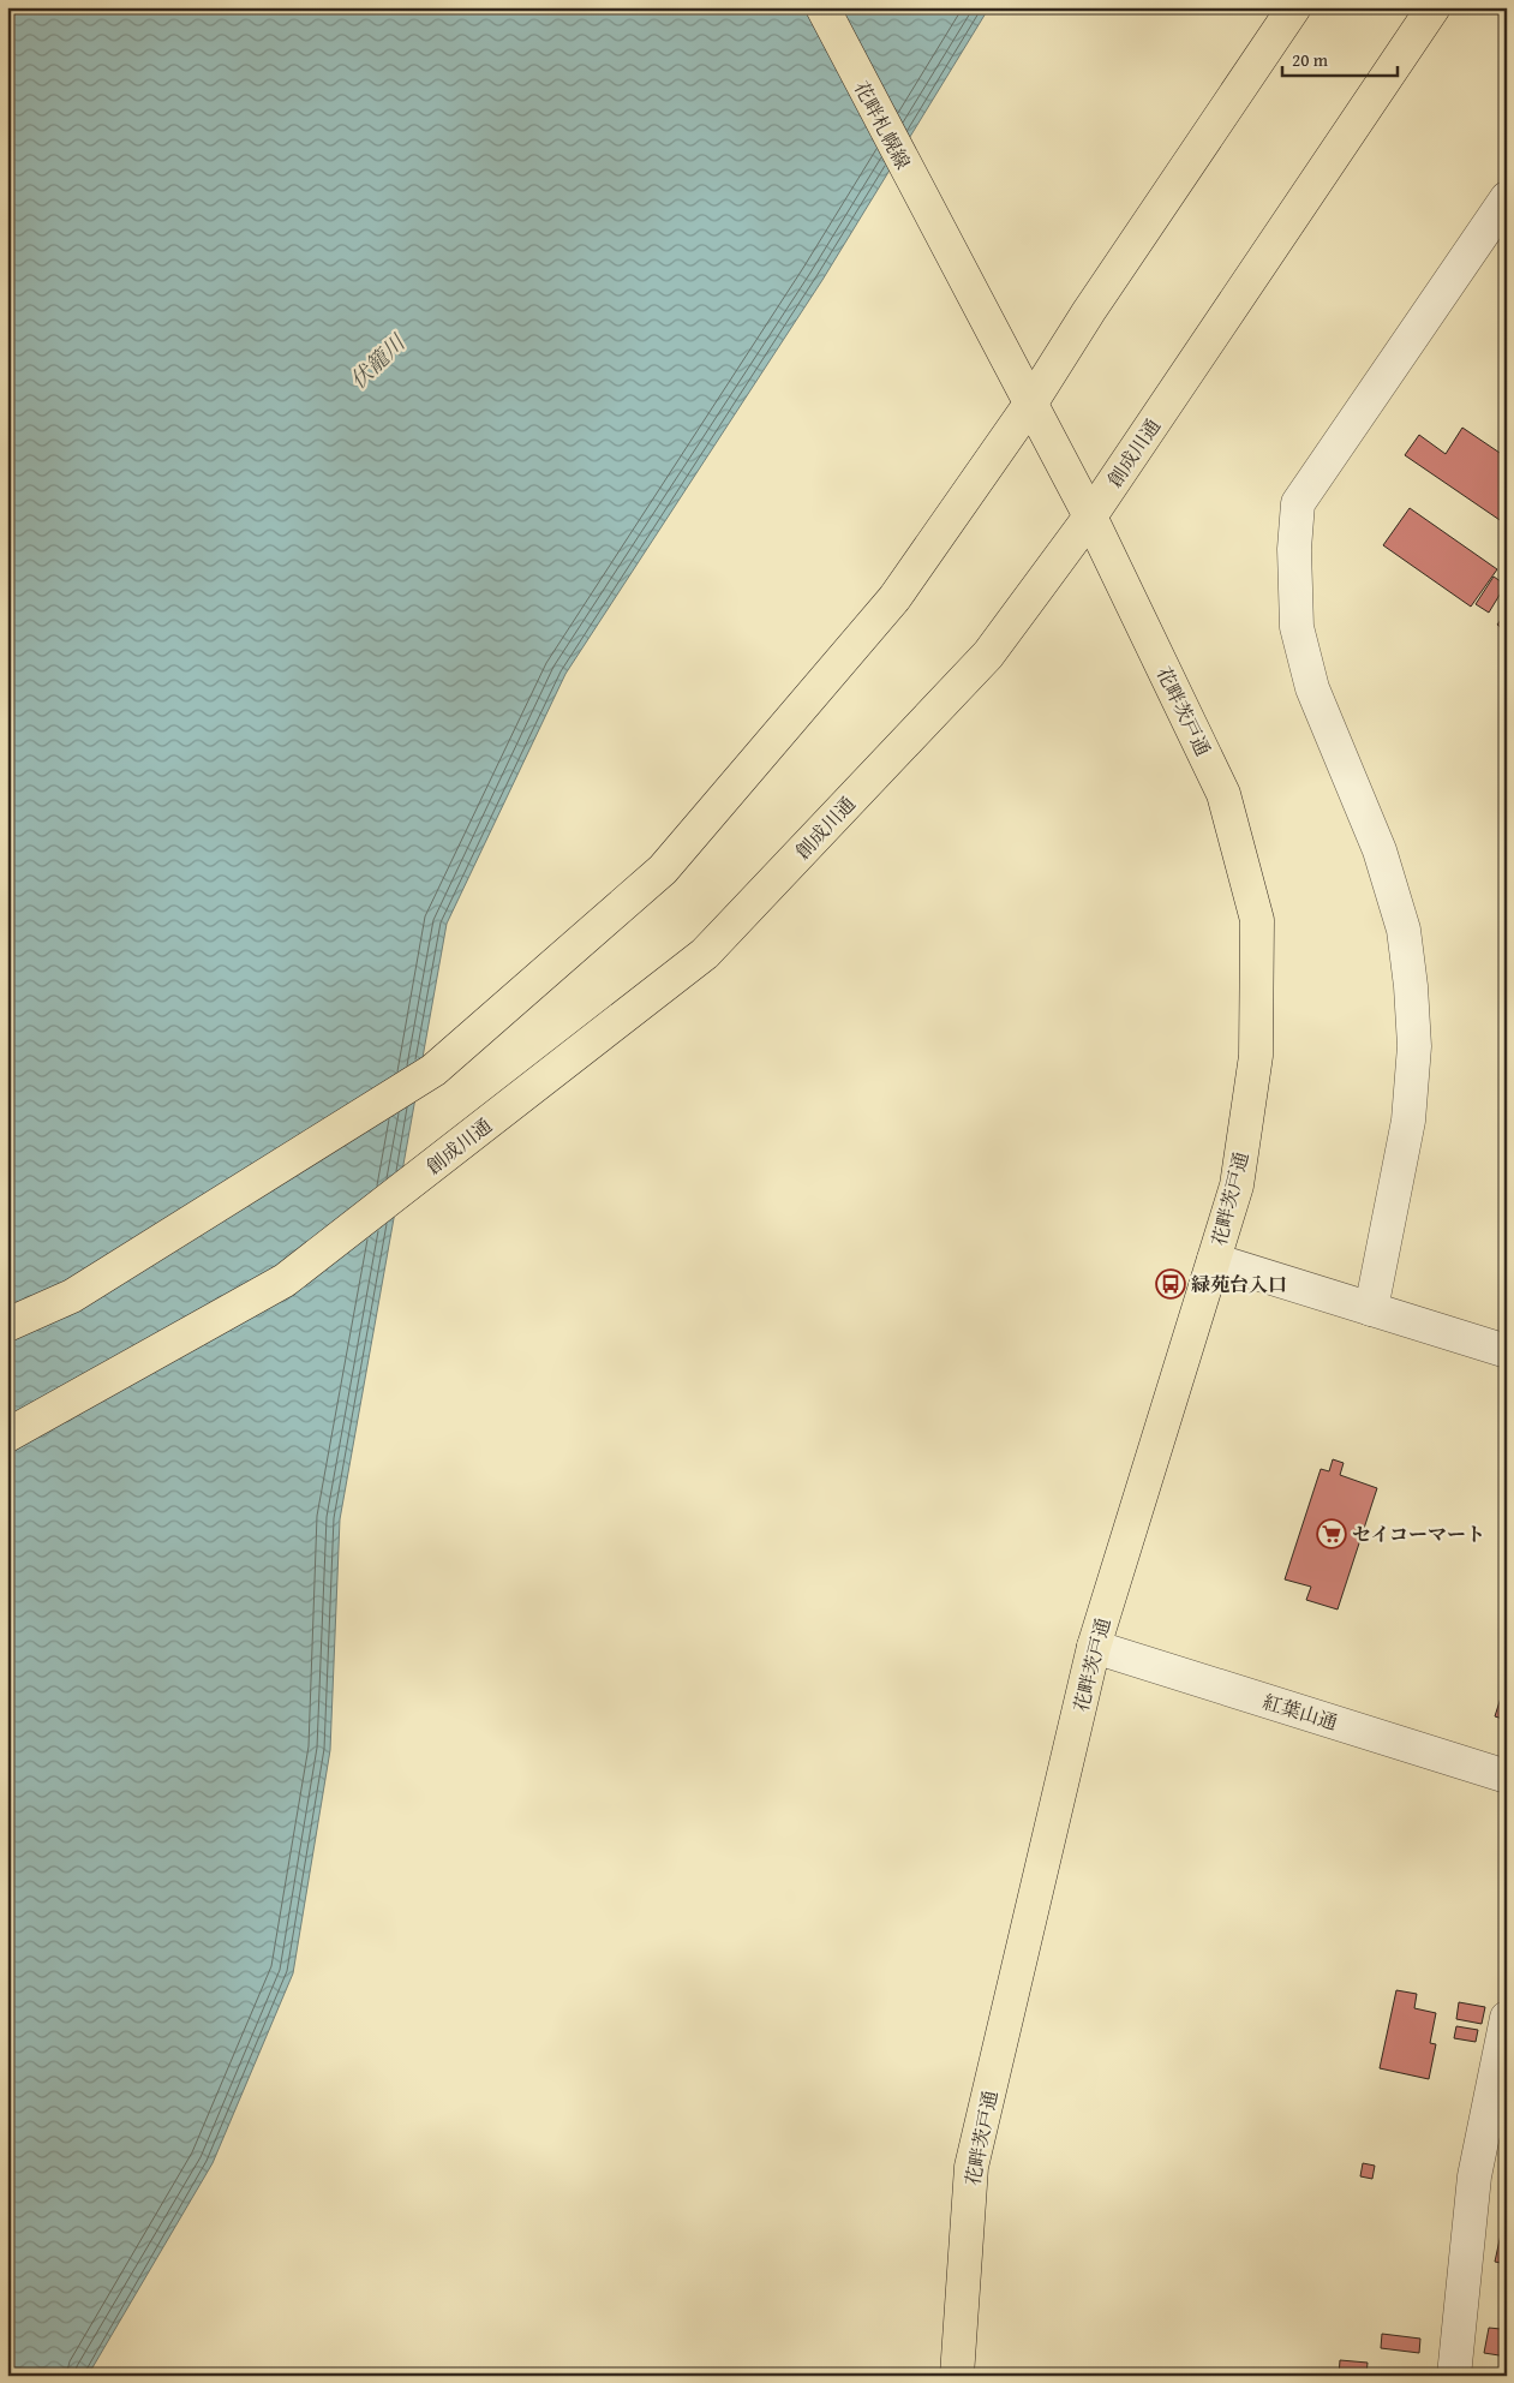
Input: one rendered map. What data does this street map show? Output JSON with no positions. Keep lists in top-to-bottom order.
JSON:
{
  "streets": {
    "main road": ["花畔札幌線", "創成川通", "花畔茨戸通"],
    "street": ["紅葉山通"]
  },
  "crossings": [
    ["花畔札幌線", "花畔茨戸通"],
    ["創成川通", "花畔茨戸通"],
    ["花畔茨戸通", "紅葉山通"]
  ],
  "water": ["伏籠川"],
  "places": {
    "bus stop": ["緑苑台入口"],
    "supermarket": ["セイコーマート"]
  },
  "scale_bar": "20 m"
}
